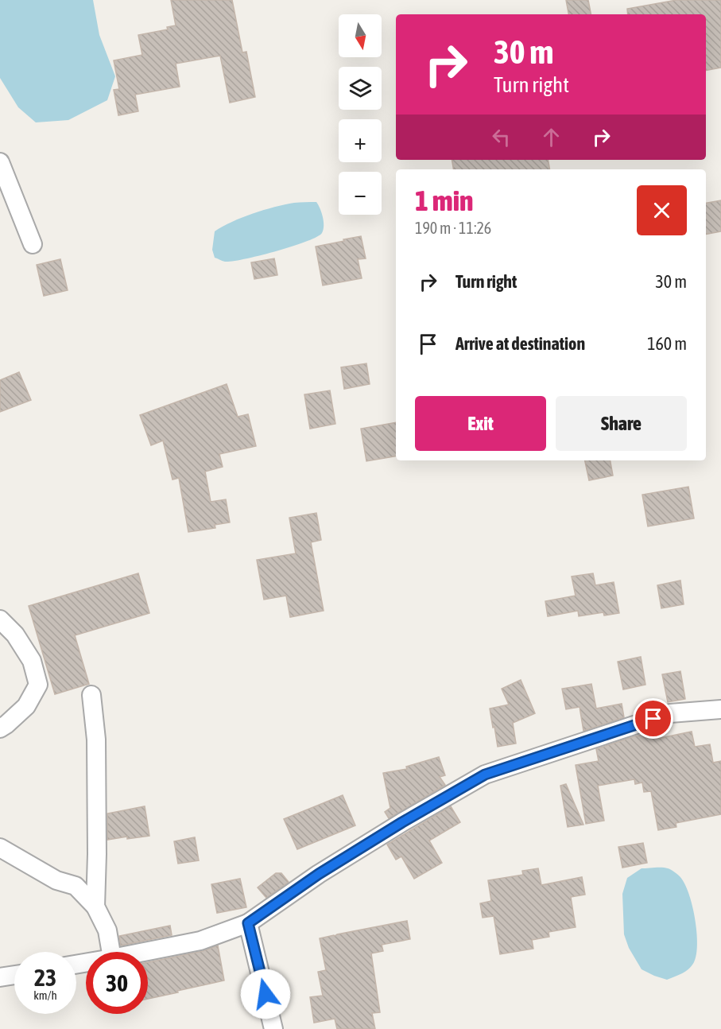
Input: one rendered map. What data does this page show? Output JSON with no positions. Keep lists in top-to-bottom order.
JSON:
{
  "north": "bottom",
  "page": {
    "map_buttons": ["+", "−"],
    "turn": ["30 m", "Turn right"],
    "heading": ["1 min", "190 m · 11:26"],
    "list": [
      {
        "name": "Turn right",
        "value": "30 m"
      },
      {
        "name": "Arrive at destination",
        "value": "160 m"
      }
    ],
    "buttons": ["Exit", "Share"],
    "speed": "23 km/h",
    "limit": "30"
  }
}
